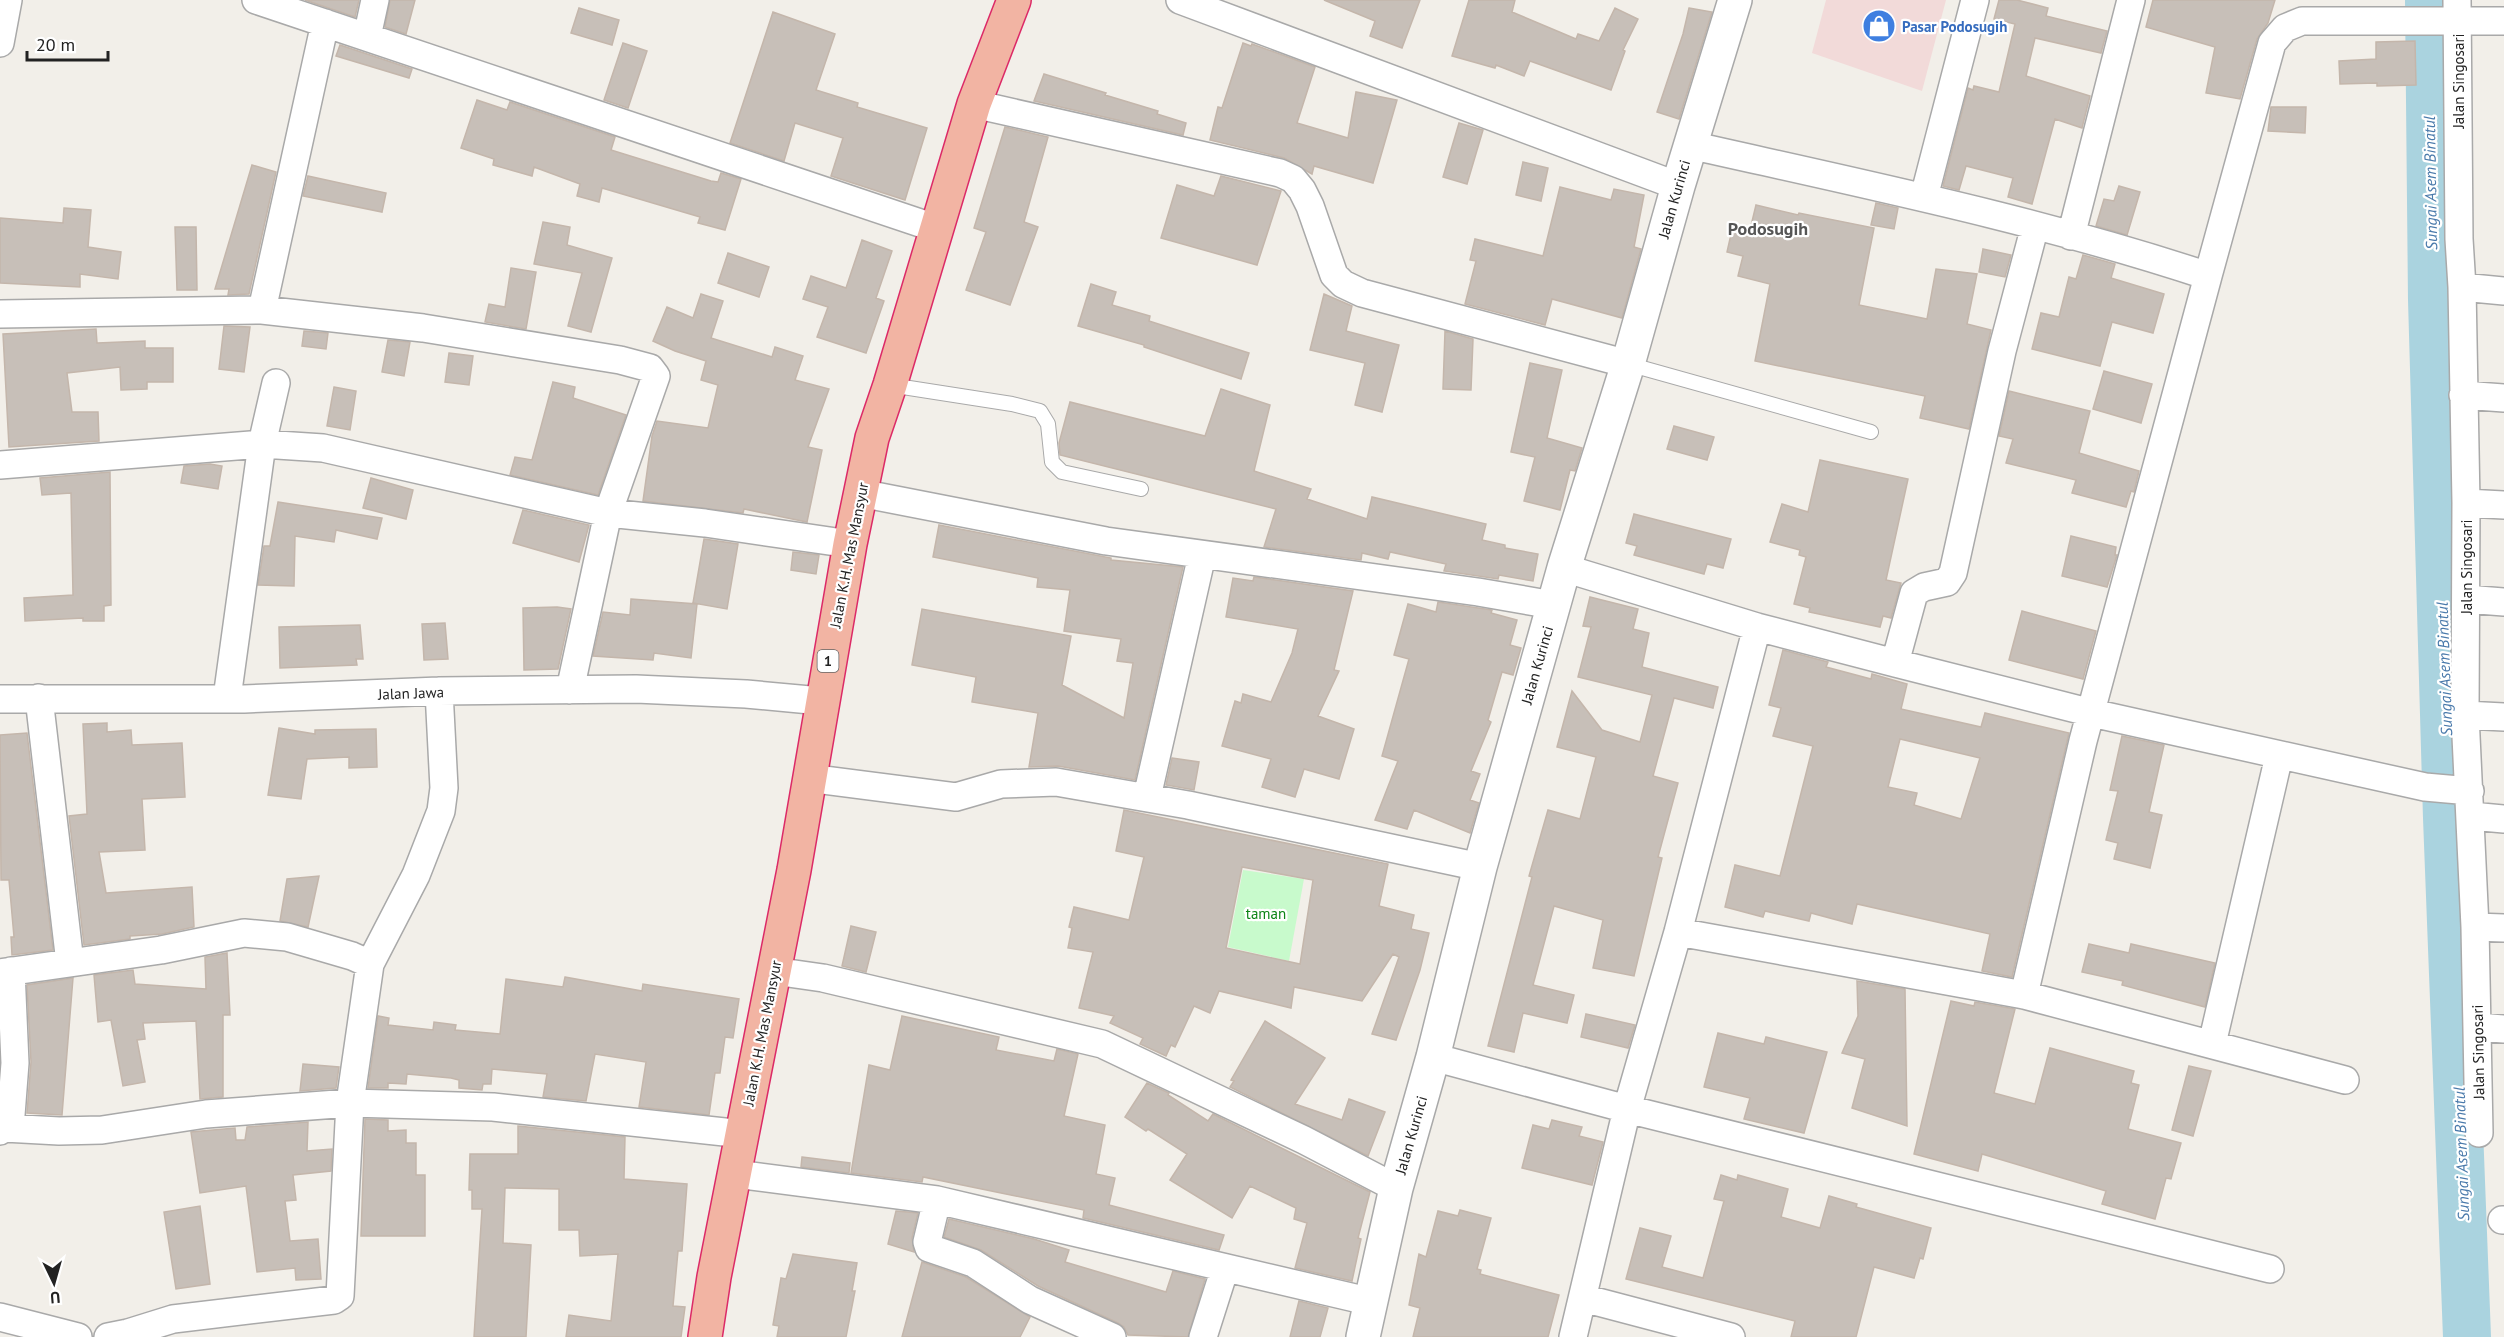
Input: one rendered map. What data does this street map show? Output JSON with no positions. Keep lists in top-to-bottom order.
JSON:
{
  "streets": {
    "highway": ["Jalan K.H. Mas Mansyur", "1"],
    "street": ["Jalan Singosari", "Jalan Kurinci", "Jalan Jawa"]
  },
  "crossings": [
    ["Jalan K.H. Mas Mansyur", "Jalan Jawa"]
  ],
  "districts": ["Podosugih"],
  "water": ["Sungai Asem Binatul"],
  "parks": ["taman"],
  "places": {
    "shop": ["Pasar Podosugih"]
  },
  "scale_bar": "20 m",
  "north": "bottom"
}
